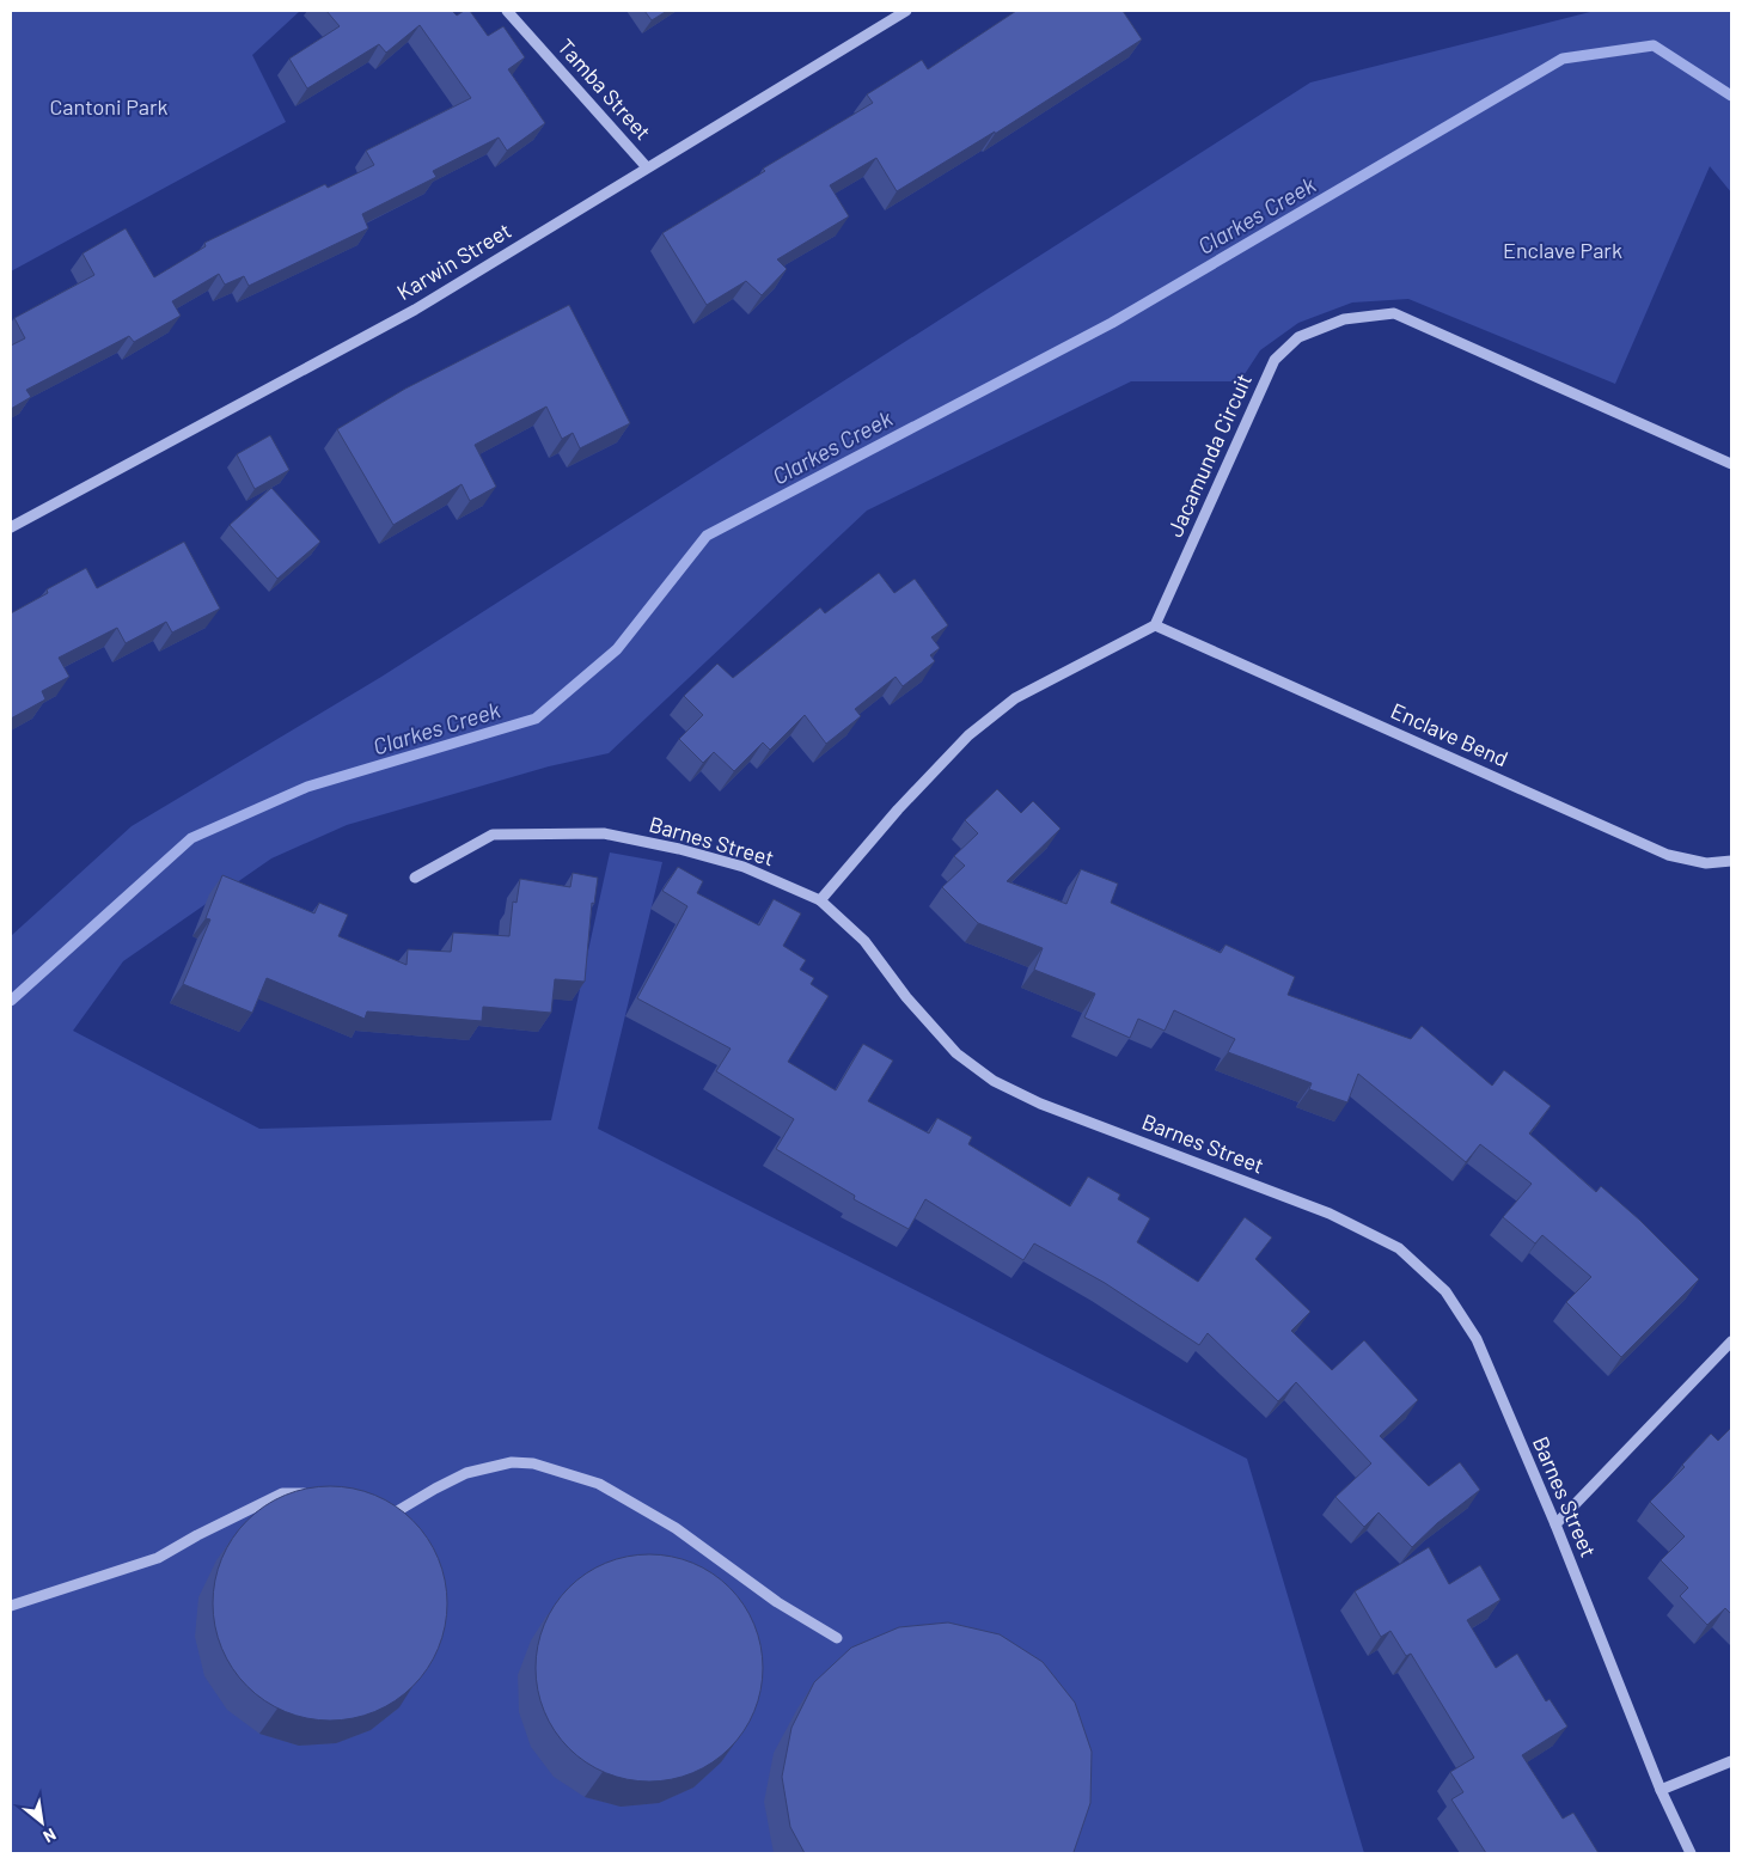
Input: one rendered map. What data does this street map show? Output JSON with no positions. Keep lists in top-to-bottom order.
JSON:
{
  "streets": {
    "street": [
      "Tamba Street",
      "Karwin Street",
      "Jacamunda Circuit",
      "Enclave Bend",
      "Barnes Street"
    ]
  },
  "crossings": [
    ["Tamba Street", "Karwin Street"],
    ["Jacamunda Circuit", "Enclave Bend"]
  ],
  "water": ["Clarkes Creek"],
  "parks": ["Cantoni Park", "Enclave Park"],
  "north": "bottom right"
}
